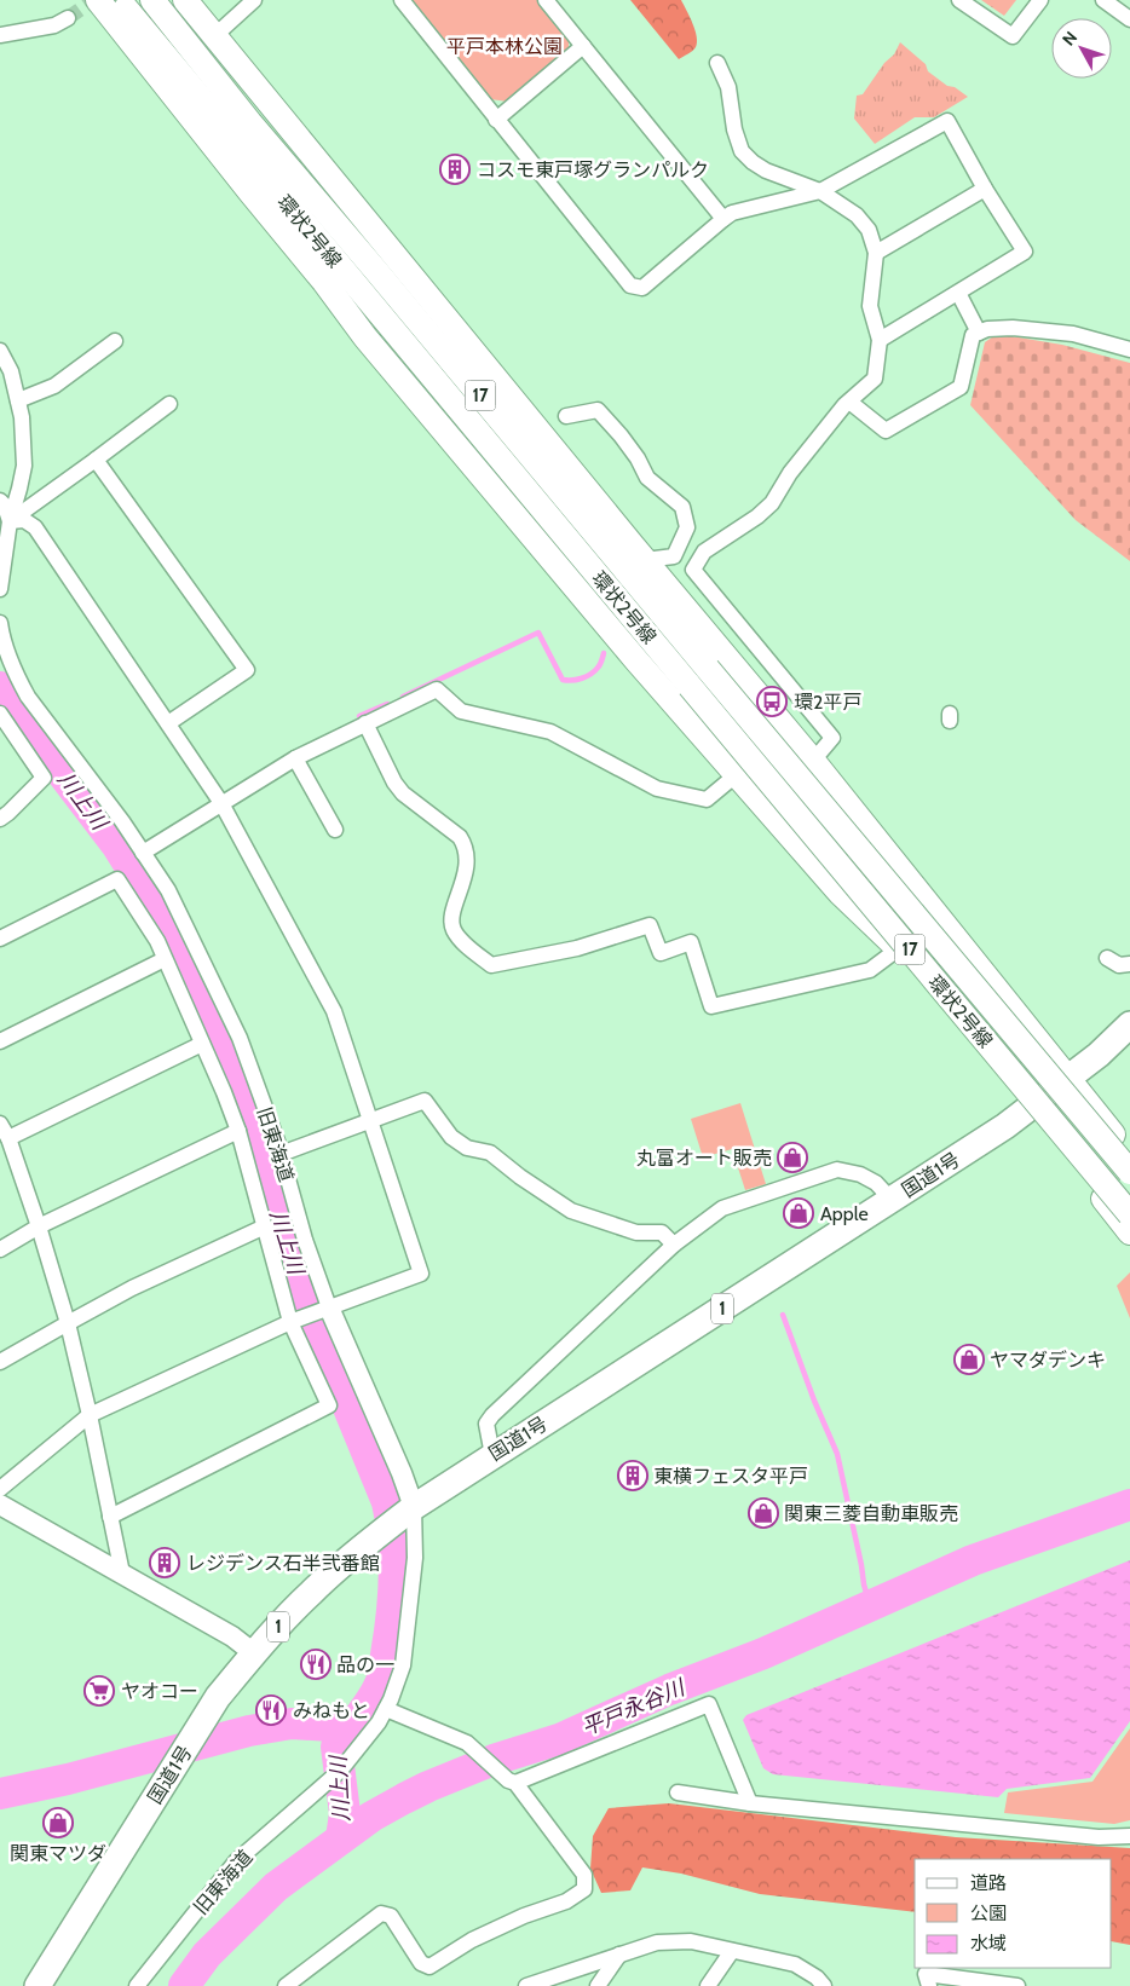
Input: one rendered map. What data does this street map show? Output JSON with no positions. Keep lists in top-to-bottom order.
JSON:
{
  "streets": {
    "highway": ["国道1号", "1"],
    "main road": ["環状2号線", "17"],
    "street": ["旧東海道"]
  },
  "crossings": [
    ["旧東海道", "国道1号"]
  ],
  "water": ["川上川", "平戸永谷川"],
  "parks": ["平戸本林公園"],
  "places": {
    "building": ["コスモ東戸塚グランパルク", "東横フェスタ平戸", "レジデンス石半弐番館"],
    "bus stop": ["環2平戸"],
    "shop": [
      "丸富オート販売",
      "Apple",
      "ヤマダデンキ",
      "関東三菱自動車販売",
      "関東マツダ"
    ],
    "restaurant": ["品の一", "みねもと"],
    "supermarket": ["ヤオコー"]
  },
  "legend": ["道路", "公園", "水域"],
  "north": "top left"
}
